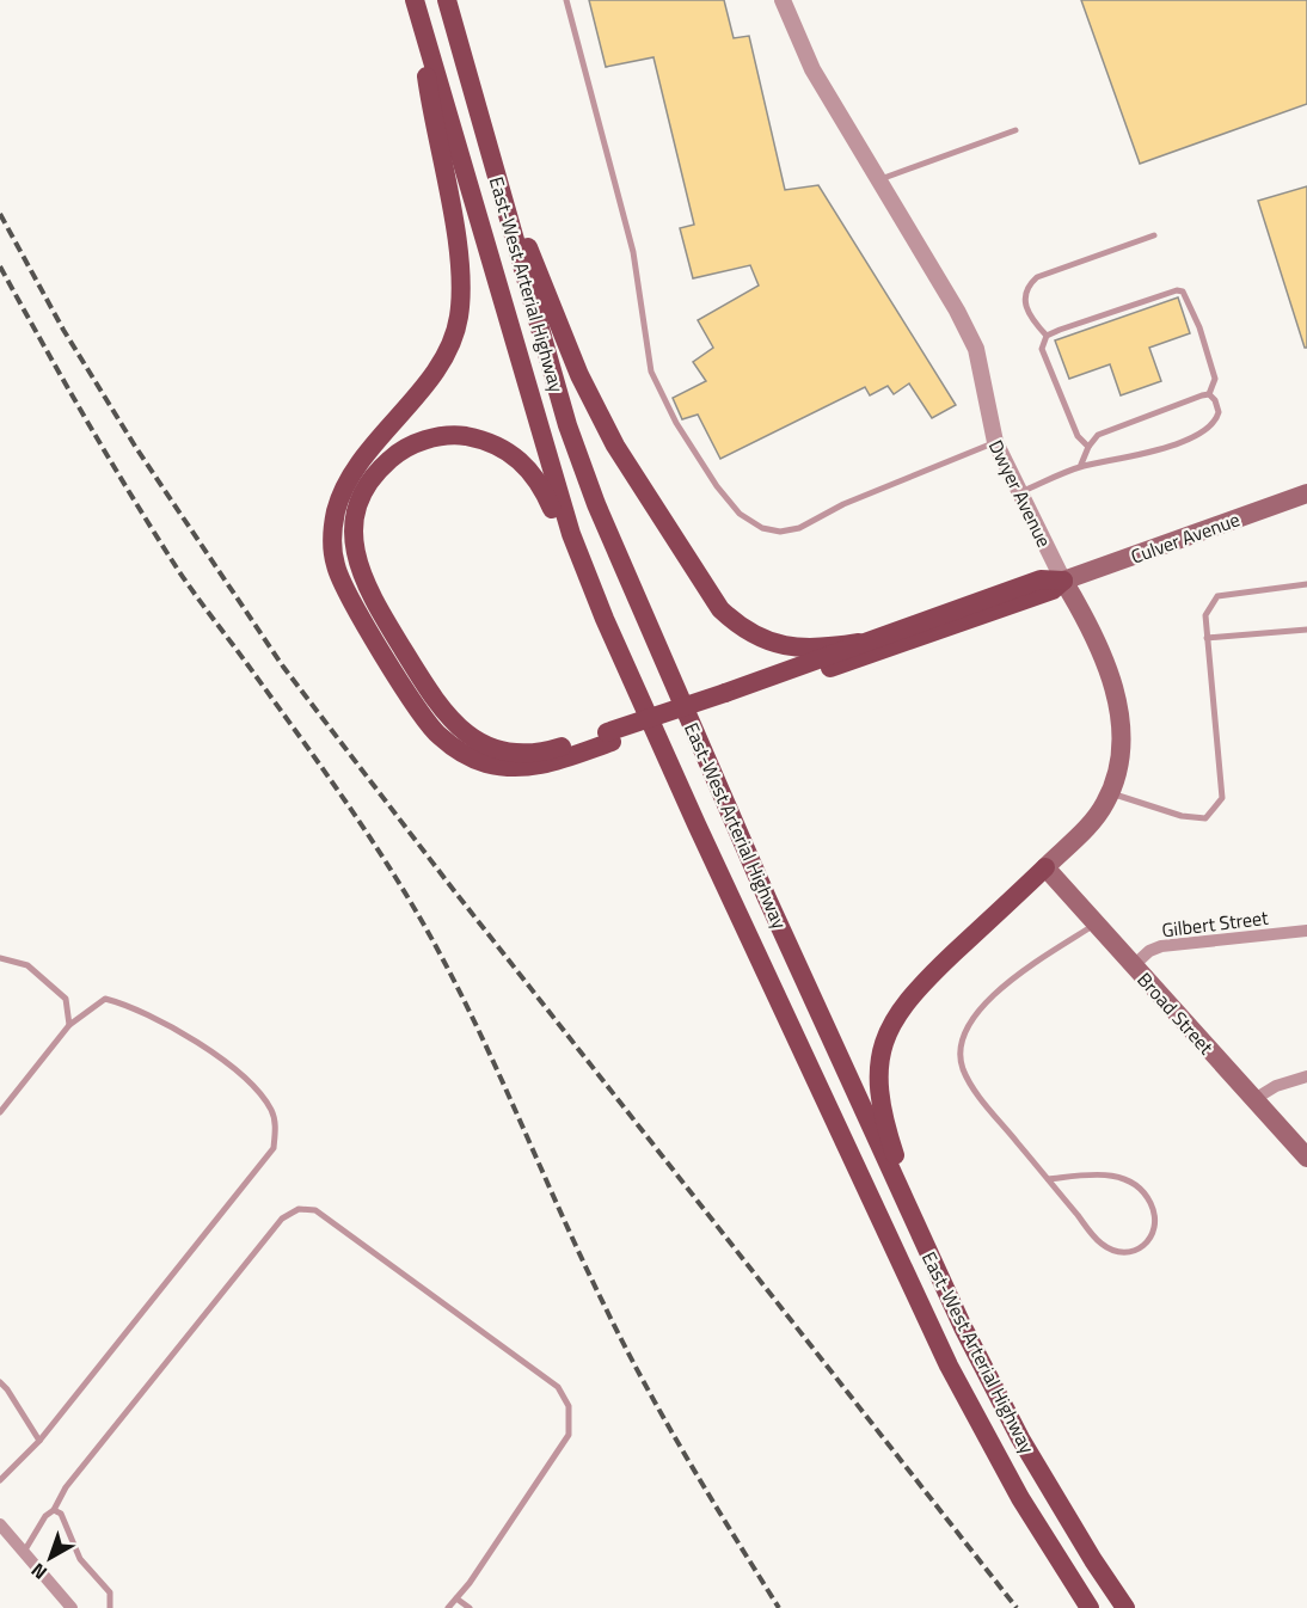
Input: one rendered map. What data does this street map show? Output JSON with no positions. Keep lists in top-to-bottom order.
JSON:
{
  "streets": {
    "main road": [
      "East-West Arterial Highway",
      "Dwyer Avenue",
      "Culver Avenue",
      "Broad Street"
    ],
    "street": ["Gilbert Street"]
  },
  "crossings": [
    ["Dwyer Avenue", "Culver Avenue"],
    ["Dwyer Avenue", "Broad Street"],
    ["Gilbert Street", "Broad Street"]
  ],
  "north": "bottom left"
}
